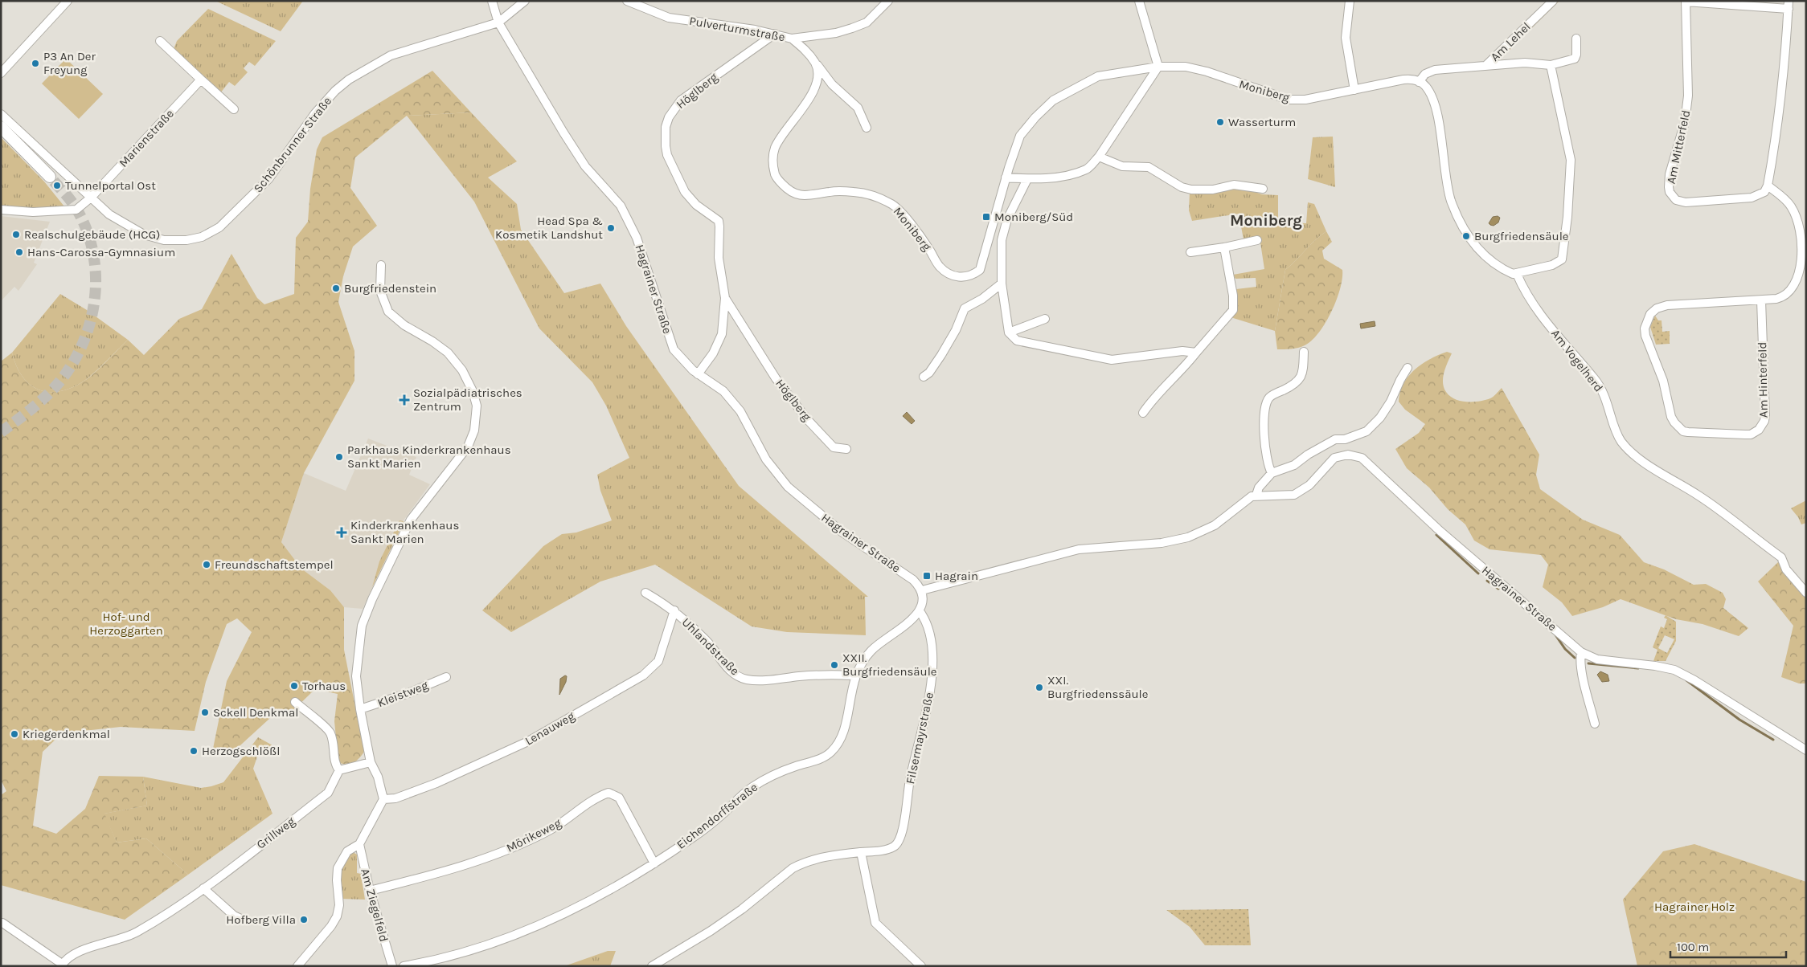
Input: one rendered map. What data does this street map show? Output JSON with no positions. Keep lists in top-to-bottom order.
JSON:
{
  "streets": {
    "street": [
      "Pulverturmstraße",
      "Am Lehel",
      "Höglberg",
      "Moniberg",
      "Marienstraße",
      "Schönbrunner Straße",
      "Am Mitterfeld",
      "Hagrainer Straße",
      "Am Vogelherd",
      "Am Hinterfeld",
      "Uhlandstraße",
      "Kleistweg",
      "Lenauweg",
      "Filsermayrstraße",
      "Eichendorffstraße",
      "Grillweg",
      "Mörikeweg",
      "Am Ziegelfeld"
    ]
  },
  "crossings": [
    ["Pulverturmstraße", "Höglberg"],
    ["Am Lehel", "Moniberg"],
    ["Höglberg", "Hagrainer Straße"],
    ["Marienstraße", "Schönbrunner Straße"],
    ["Schönbrunner Straße", "Hagrainer Straße"],
    ["Am Mitterfeld", "Am Hinterfeld"],
    ["Uhlandstraße", "Lenauweg"],
    ["Uhlandstraße", "Eichendorffstraße"],
    ["Filsermayrstraße", "Eichendorffstraße"],
    ["Eichendorffstraße", "Mörikeweg"],
    ["Mörikeweg", "Am Ziegelfeld"]
  ],
  "districts": ["Moniberg"],
  "parks": ["Hof- und Herzoggarten", "Hagrainer Holz"],
  "places": {
    "other": [
      "P3 An Der Freyung",
      "Wasserturm",
      "Tunnelportal Ost",
      "Head Spa & Kosmetik Landshut",
      "Realschulgebäude (HCG)",
      "Burgfriedensäule",
      "Hans-Carossa-Gymnasium",
      "Burgfriedenstein",
      "Parkhaus Kinderkrankenhaus Sankt Marien",
      "Freundschaftstempel",
      "XXII. Burgfriedensäule",
      "Torhaus",
      "XXI. Burgfriedenssäule",
      "Sckell Denkmal",
      "Kriegerdenkmal",
      "Herzogschlößl",
      "Hofberg Villa"
    ],
    "transit": ["Moniberg/Süd", "Hagrain"],
    "health": ["Sozialpädiatrisches Zentrum", "Kinderkrankenhaus Sankt Marien"]
  },
  "scale_bar": "100 m"
}
